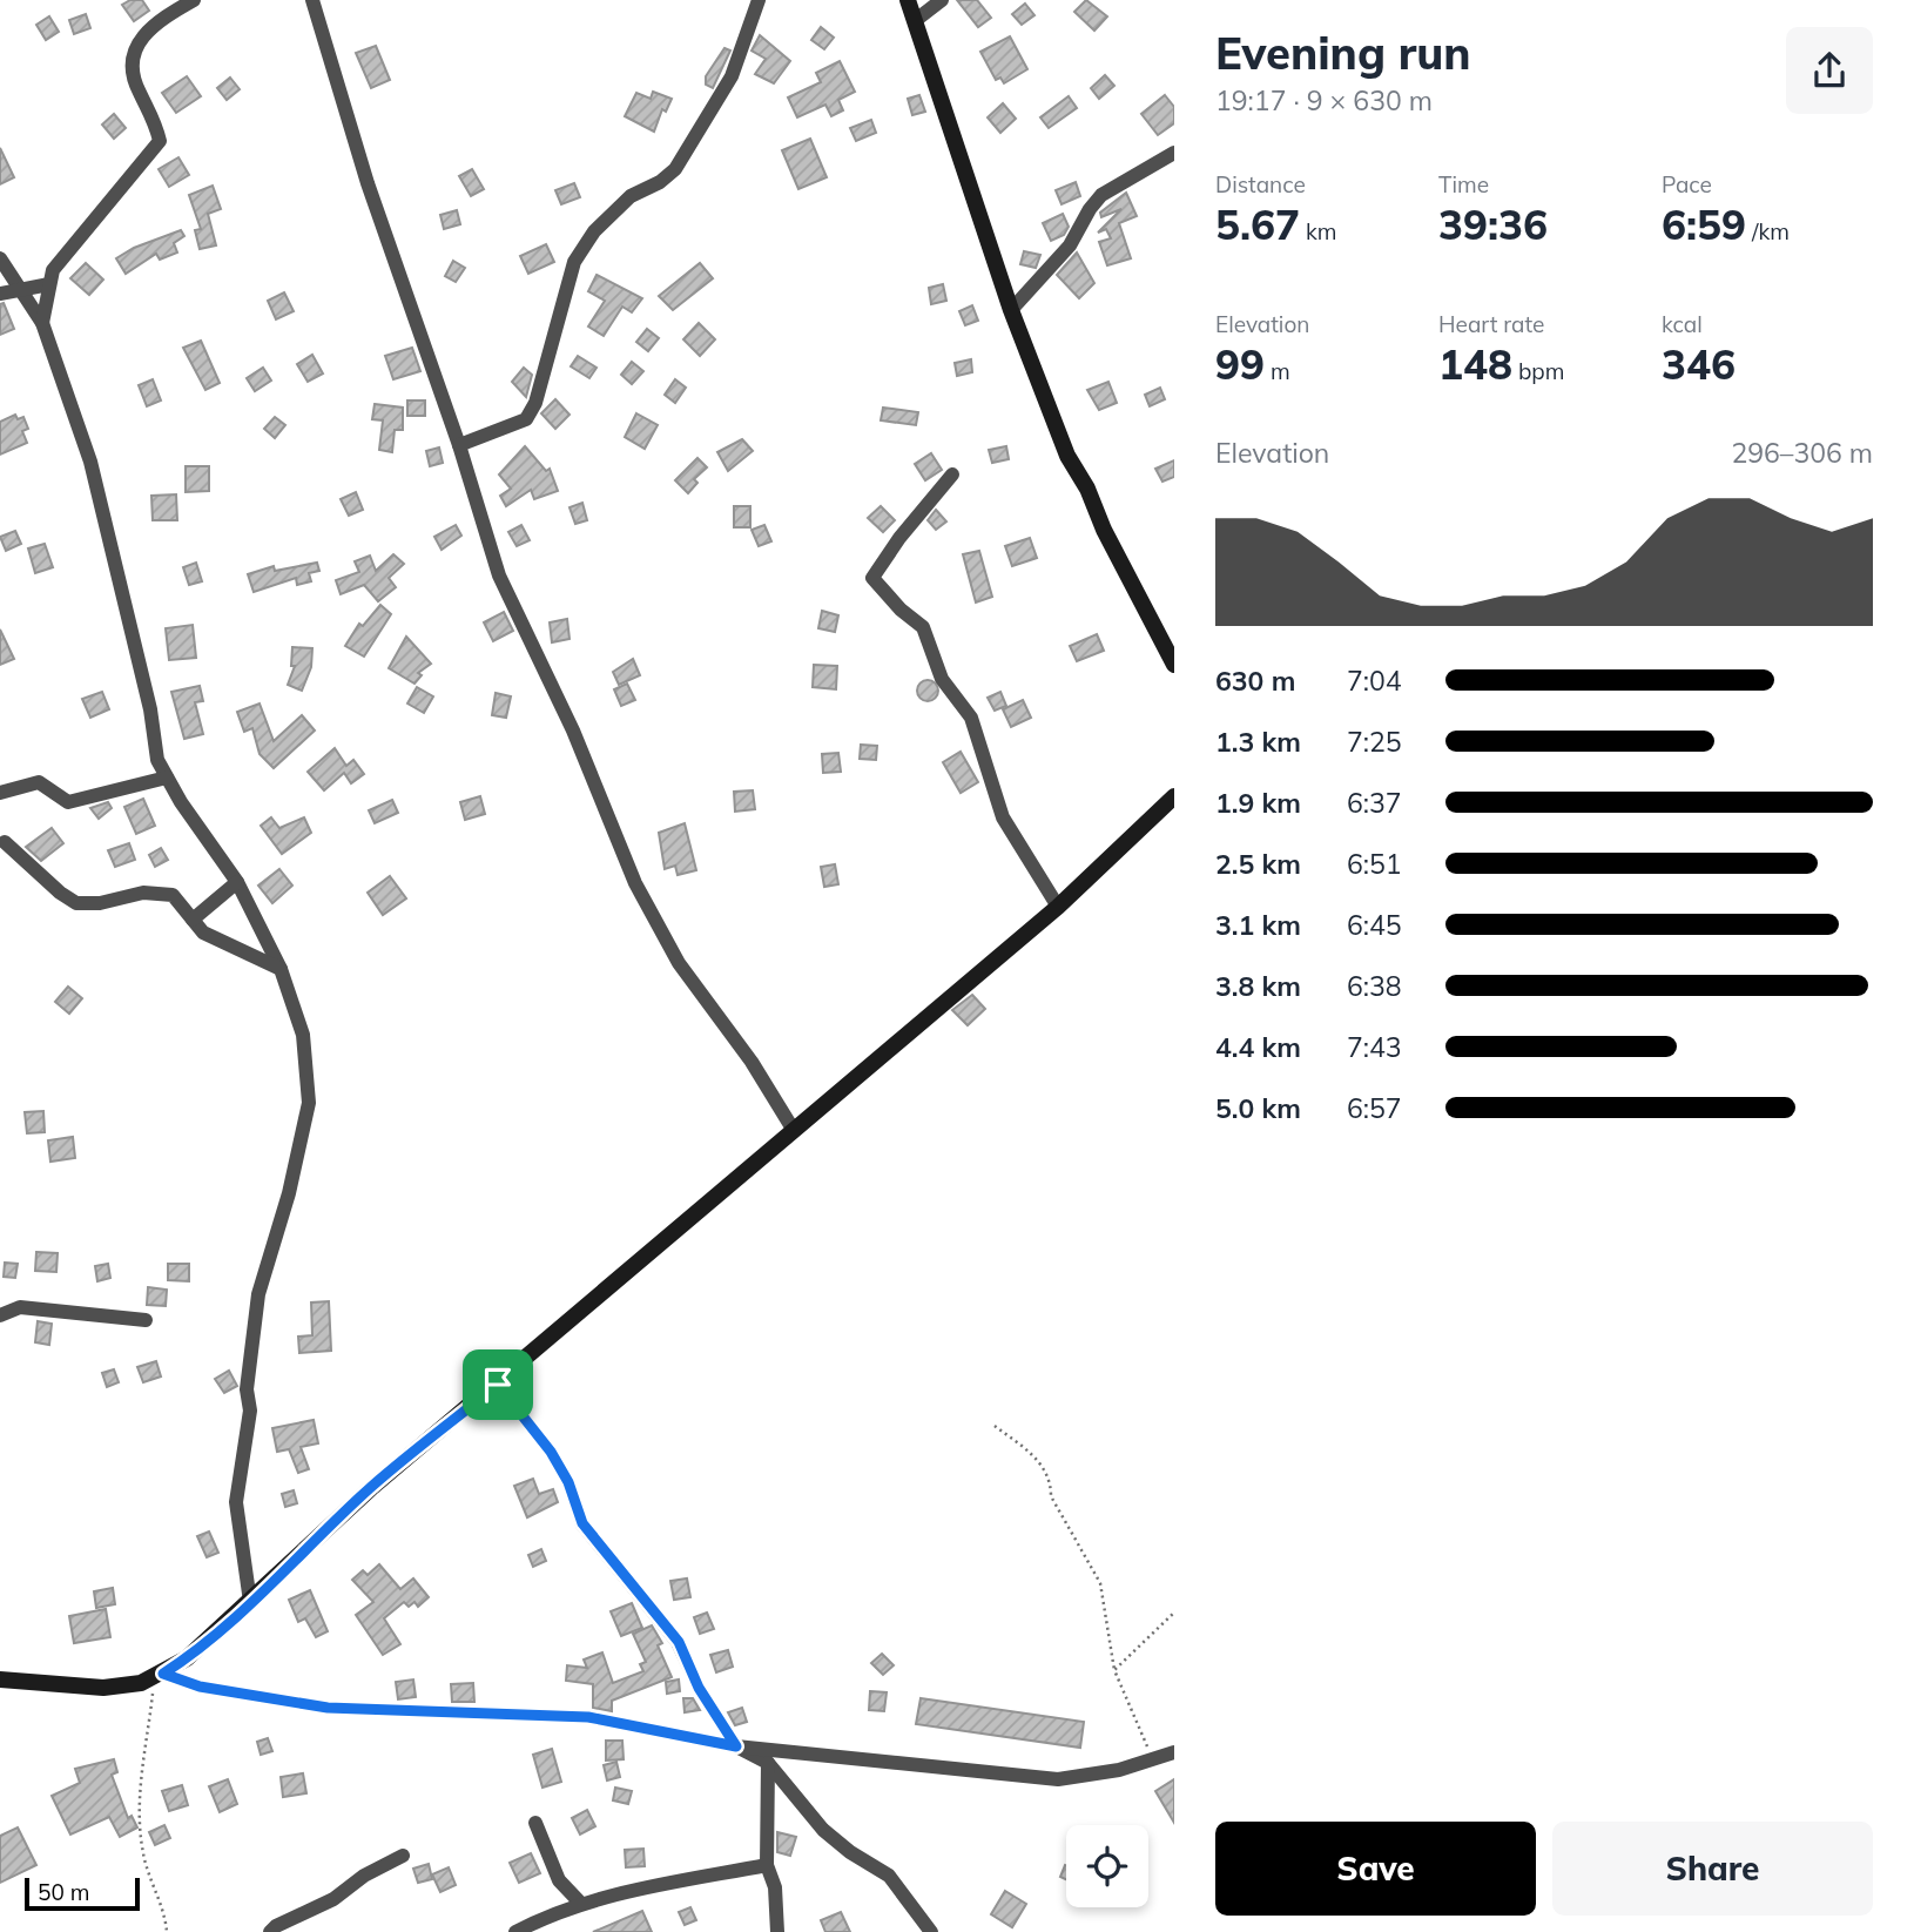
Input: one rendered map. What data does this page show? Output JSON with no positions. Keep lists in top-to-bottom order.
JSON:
{
  "scale_bar": "50 m",
  "page": {
    "heading": ["Evening run", "19:17 · 9 × 630 m"],
    "stats": [
      ["Distance", "5.67 km"],
      ["Time", "39:36"],
      ["Pace", "6:59 /km"],
      ["Elevation", "99 m"],
      ["Heart rate", "148 bpm"],
      ["kcal", "346"]
    ],
    "chart": ["Elevation", "296–306 m"],
    "list": [
      {
        "name": "630 m",
        "note": "7:04"
      },
      {
        "name": "1.3 km",
        "note": "7:25"
      },
      {
        "name": "1.9 km",
        "note": "6:37"
      },
      {
        "name": "2.5 km",
        "note": "6:51"
      },
      {
        "name": "3.1 km",
        "note": "6:45"
      },
      {
        "name": "3.8 km",
        "note": "6:38"
      },
      {
        "name": "4.4 km",
        "note": "7:43"
      },
      {
        "name": "5.0 km",
        "note": "6:57"
      }
    ],
    "buttons": ["Save", "Share"],
    "scale": "50 m"
  }
}
